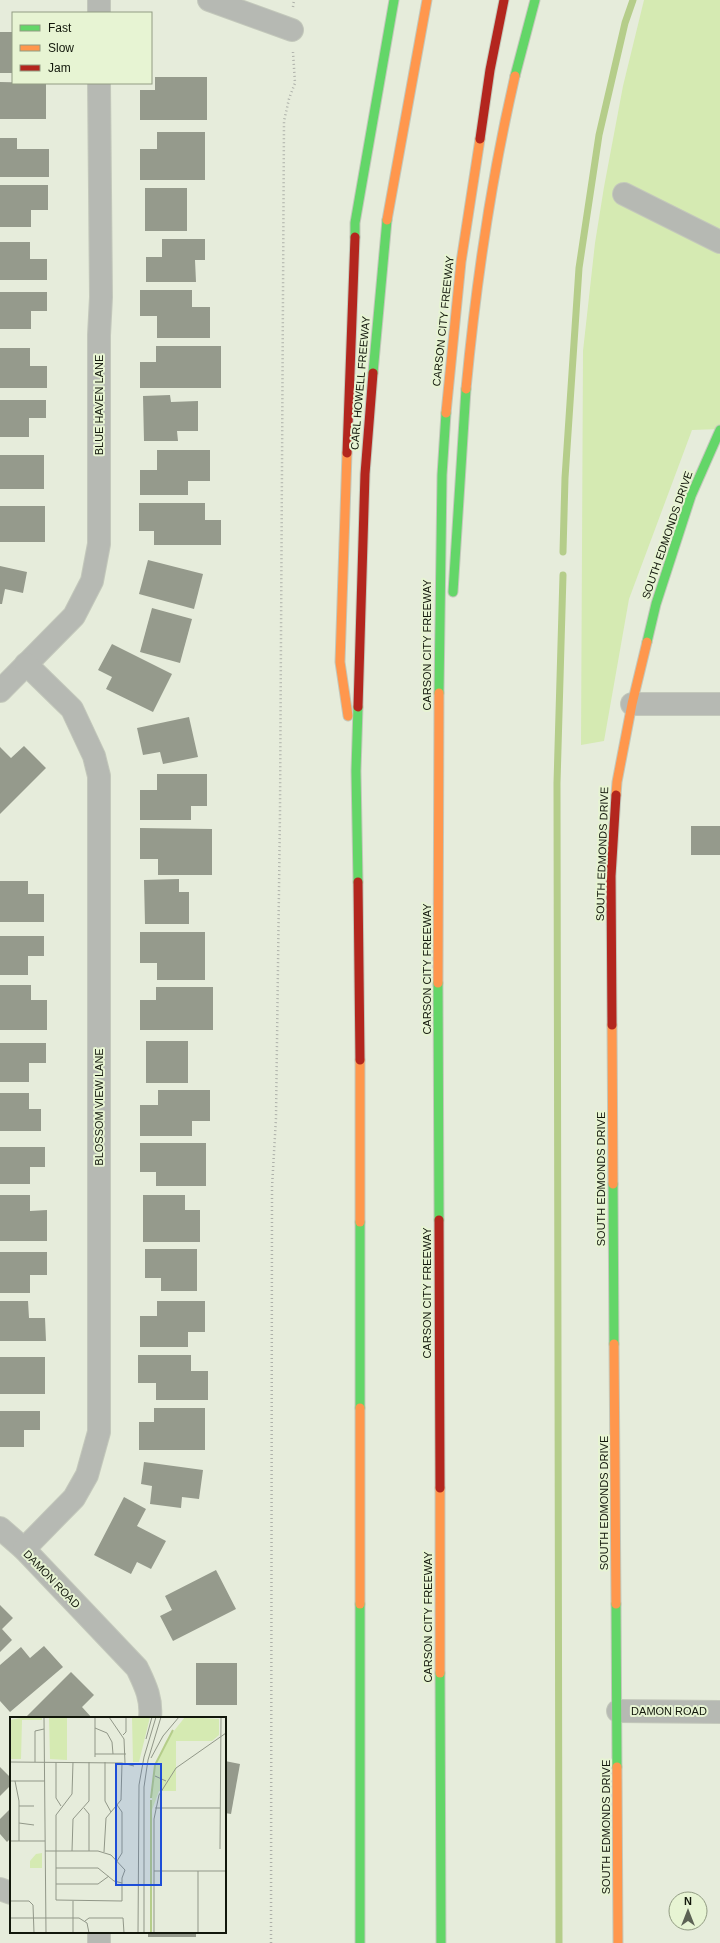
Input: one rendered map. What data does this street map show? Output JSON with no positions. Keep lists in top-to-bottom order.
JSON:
{
  "streets": {
    "main road": ["CARSON CITY FREEWAY", "CARL HOWELL FREEWAY", "SOUTH EDMONDS DRIVE"],
    "street": ["BLUE HAVEN LANE", "BLOSSOM VIEW LANE", "DAMON ROAD"]
  },
  "crossings": [
    ["BLUE HAVEN LANE", "BLOSSOM VIEW LANE"],
    ["SOUTH EDMONDS DRIVE", "DAMON ROAD"],
    ["BLOSSOM VIEW LANE", "DAMON ROAD"]
  ],
  "legend": ["Fast", "Slow", "Jam"],
  "north": "top"
}
